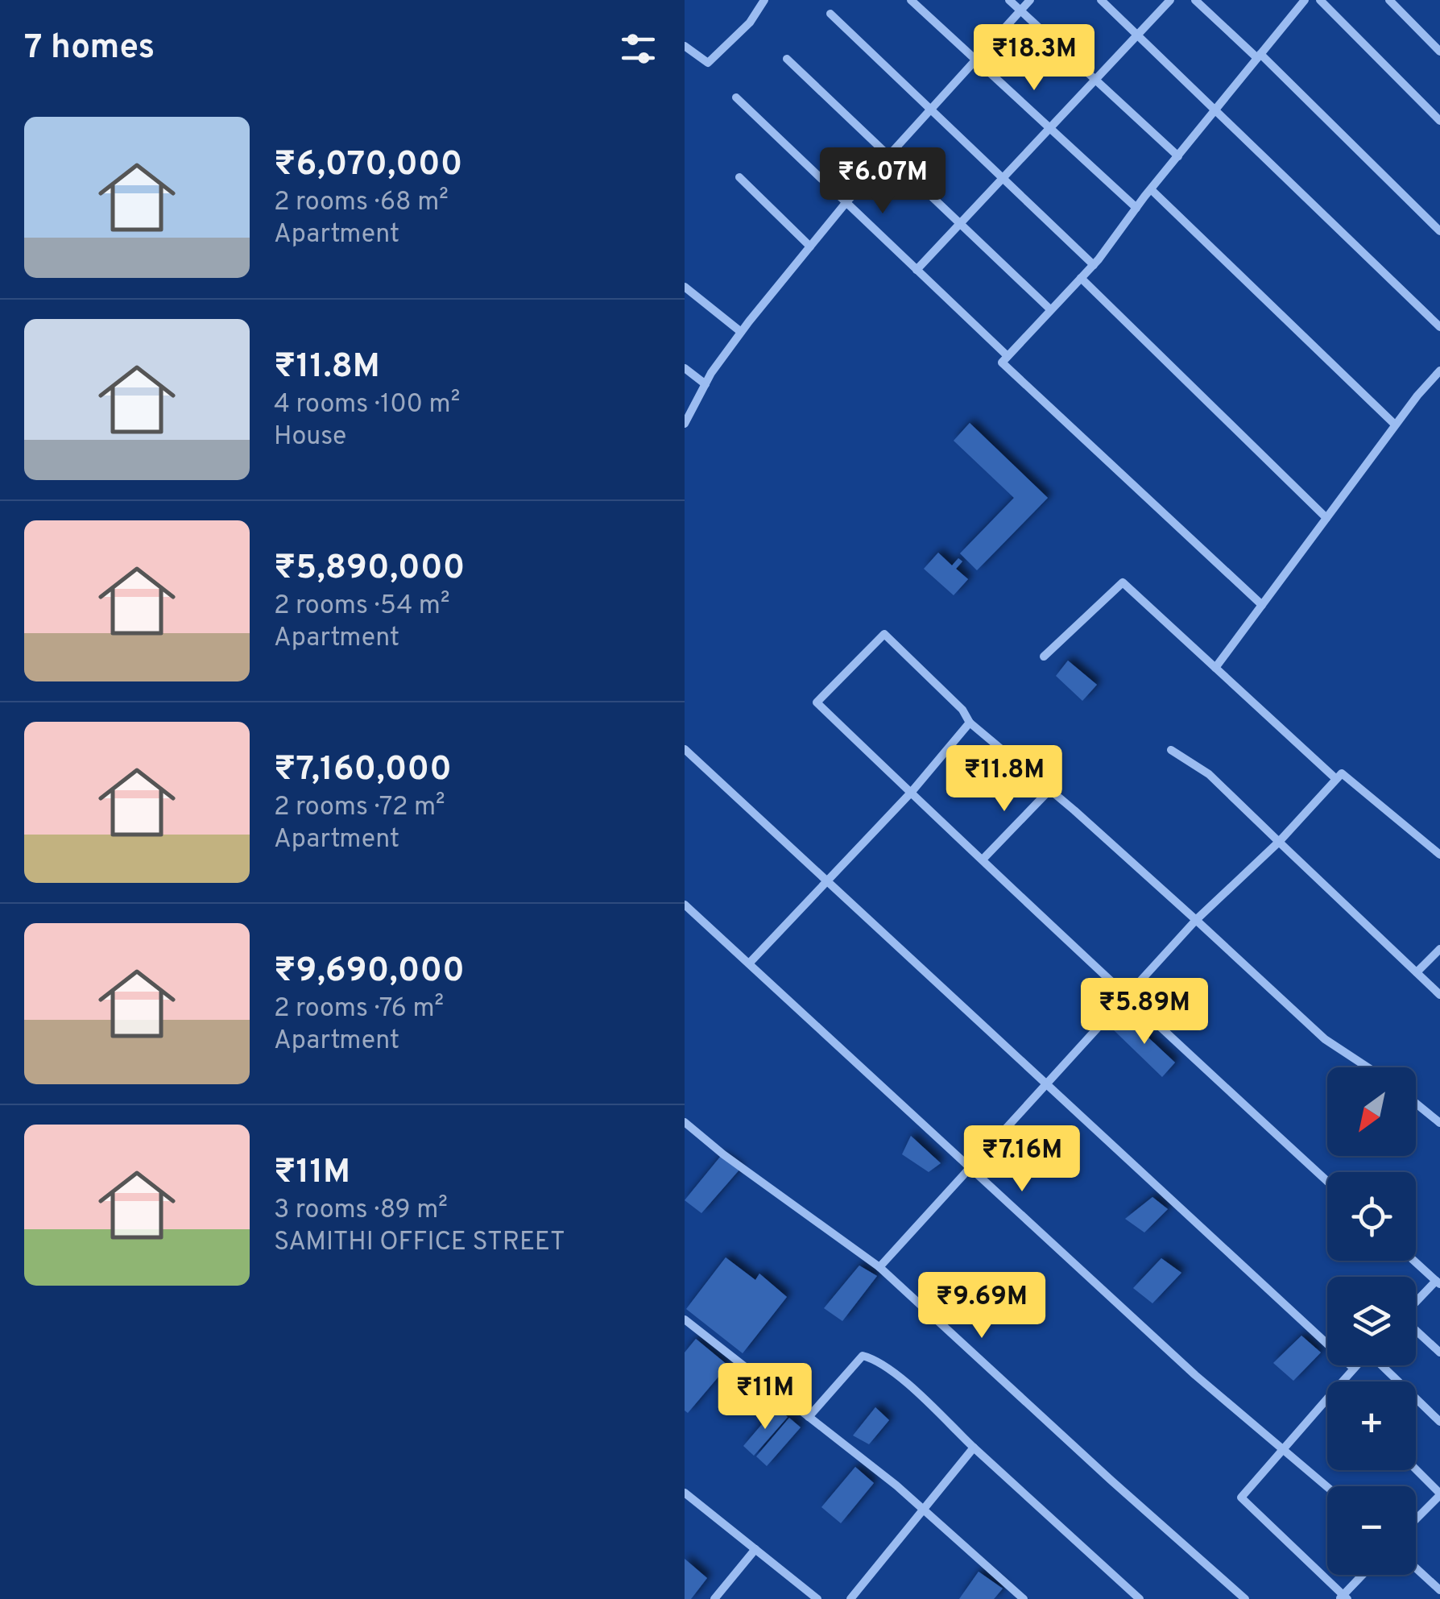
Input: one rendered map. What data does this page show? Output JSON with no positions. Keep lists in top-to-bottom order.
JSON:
{
  "north": "bottom left",
  "page": {
    "heading": "7 homes",
    "price": [
      "₹18.3M",
      "₹6.07M",
      "₹11.8M",
      "₹5.89M",
      "₹7.16M",
      "₹9.69M",
      "₹11M"
    ],
    "list": [
      {
        "name": "₹6,070,000",
        "note": "2 rooms · 68 m² · Apartment"
      },
      {
        "name": "₹11.8M",
        "note": "4 rooms · 100 m² · House"
      },
      {
        "name": "₹5,890,000",
        "note": "2 rooms · 54 m² · Apartment"
      },
      {
        "name": "₹7,160,000",
        "note": "2 rooms · 72 m² · Apartment"
      },
      {
        "name": "₹9,690,000",
        "note": "2 rooms · 76 m² · Apartment"
      },
      {
        "name": "₹11M",
        "note": "3 rooms · 89 m² · SAMITHI OFFICE STREET"
      }
    ],
    "map_buttons": ["+", "−"]
  }
}
